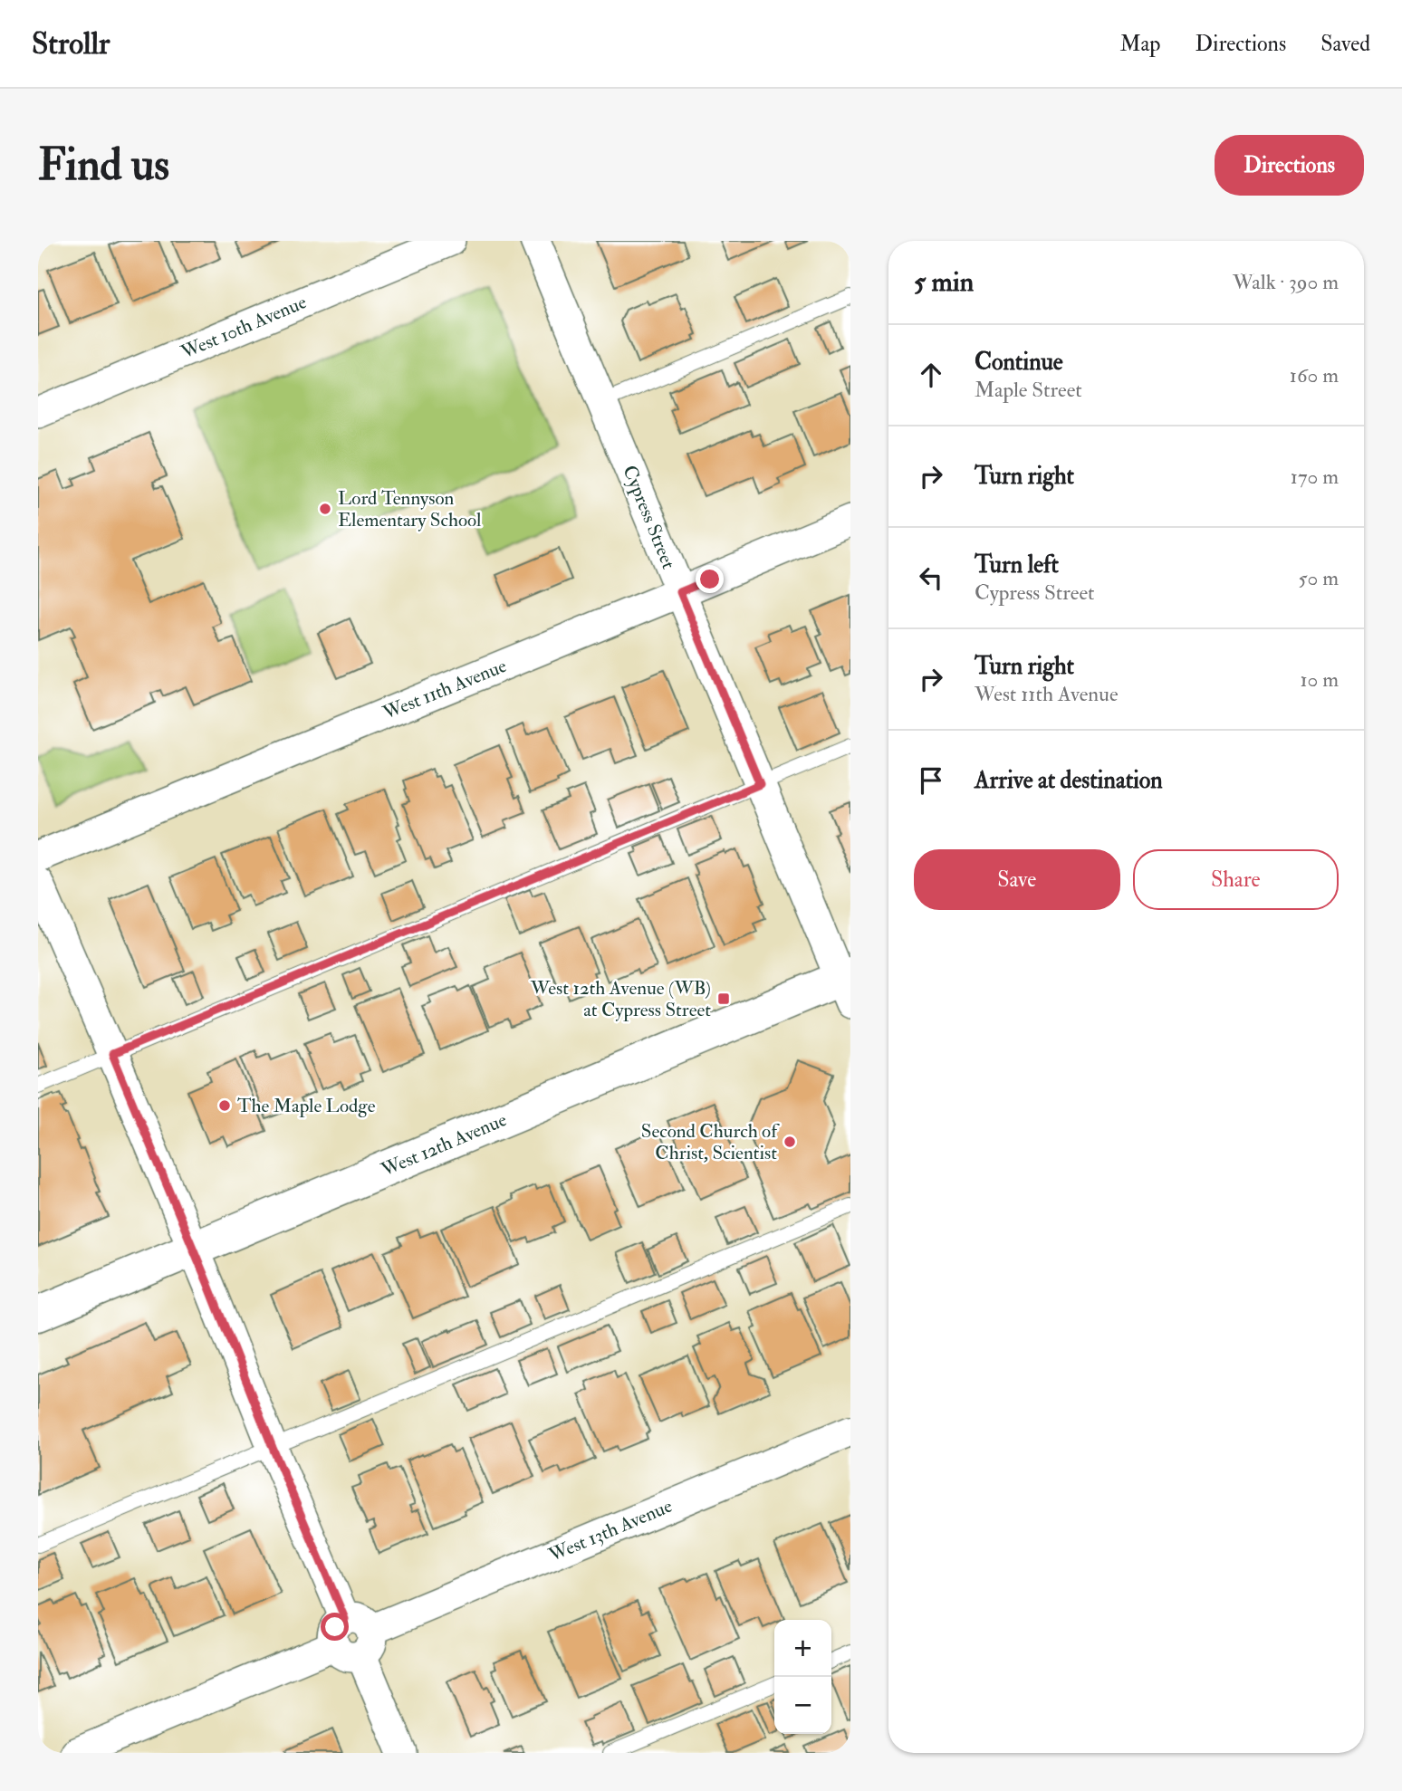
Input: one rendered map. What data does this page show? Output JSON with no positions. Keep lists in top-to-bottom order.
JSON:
{
  "streets": {
    "street": [
      "West 10th Avenue",
      "Cypress Street",
      "West 11th Avenue",
      "West 12th Avenue",
      "West 13th Avenue"
    ]
  },
  "crossings": [
    ["Cypress Street", "West 11th Avenue"],
    ["Cypress Street", "West 12th Avenue"]
  ],
  "places": {
    "other": ["Lord Tennyson Elementary School", "The Maple Lodge", "Second Church of Christ, Scientist"],
    "transit": ["West 12th Avenue (WB) at Cypress Street"]
  },
  "page": {
    "header": "Strollr",
    "nav": ["Map", "Directions", "Saved"],
    "buttons": [
      "Directions",
      ["Save", "Share"]
    ],
    "title": "Find us",
    "heading": ["5 min", "Walk · 390 m"],
    "list": [
      ["Continue", "Maple Street", "160 m"],
      ["Turn right", "170 m"],
      ["Turn left", "Cypress Street", "50 m"],
      ["Turn right", "West 11th Avenue", "10 m"],
      "Arrive at destination"
    ],
    "map_buttons": ["+", "−"]
  }
}
